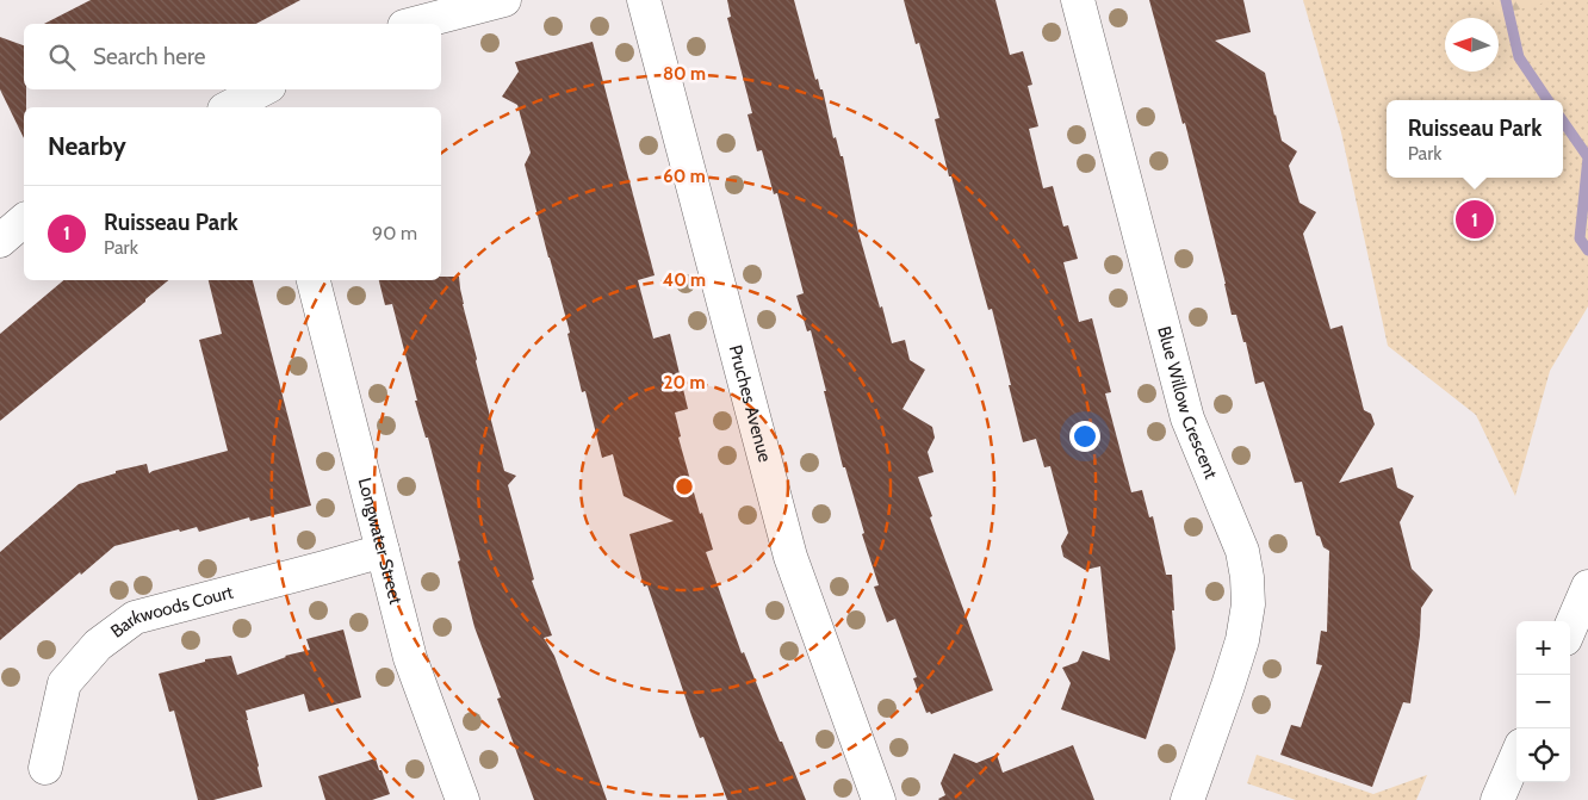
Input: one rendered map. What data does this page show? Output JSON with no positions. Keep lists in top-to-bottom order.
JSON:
{
  "streets": {
    "street": [
      "Blue Willow Crescent",
      "Pruches Avenue",
      "Longwater Street",
      "Barkwoods Court"
    ]
  },
  "crossings": [
    ["Longwater Street", "Barkwoods Court"]
  ],
  "north": "left",
  "page": {
    "search": "Search here",
    "popup": ["Ruisseau Park", "Park"],
    "heading": "Nearby",
    "list": [
      {
        "mark": "1",
        "name": "Ruisseau Park",
        "note": "Park",
        "value": "90 m"
      }
    ],
    "pins": "1",
    "map_buttons": ["+", "−"]
  },
  "rings": [
    "80 m",
    "60 m",
    "40 m",
    "20 m"
  ]
}
